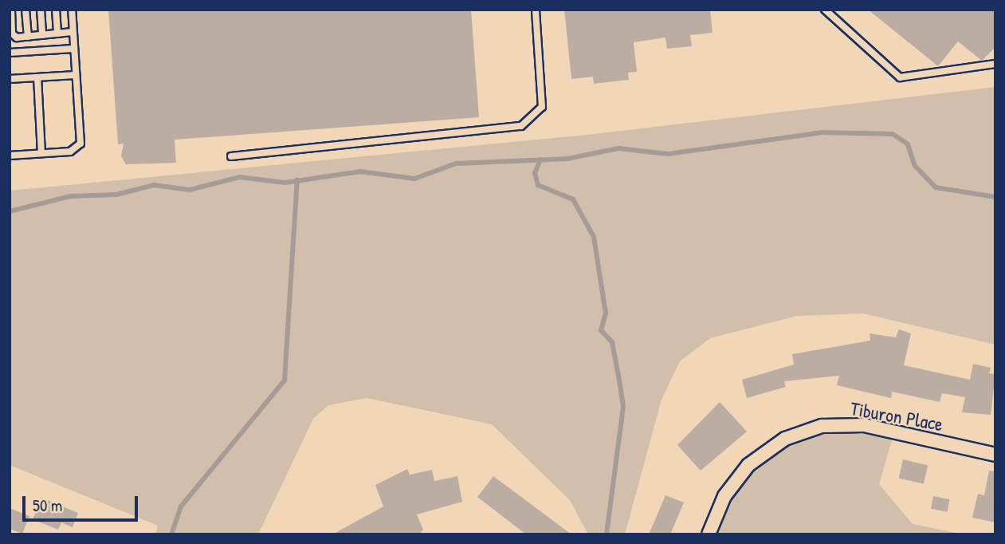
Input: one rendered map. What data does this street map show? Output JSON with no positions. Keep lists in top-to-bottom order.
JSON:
{
  "streets": {
    "street": ["Tiburon Place"]
  },
  "scale_bar": "50 m"
}
